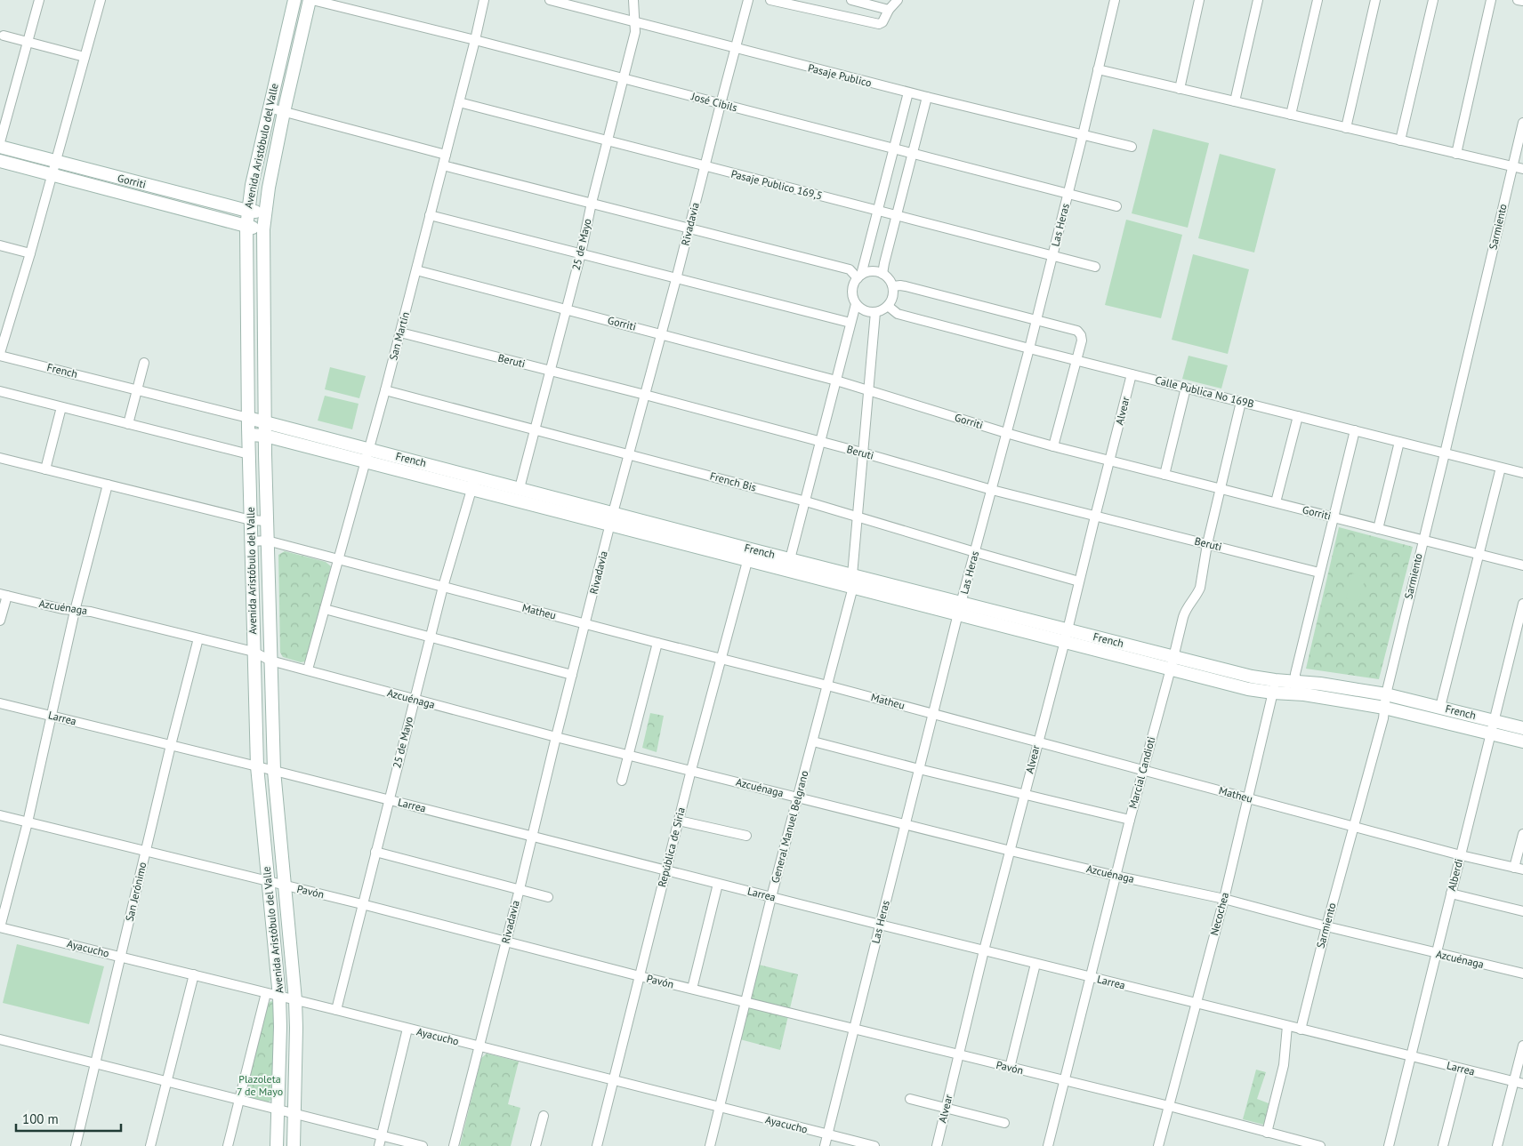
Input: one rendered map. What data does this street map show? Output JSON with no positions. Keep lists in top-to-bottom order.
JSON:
{
  "streets": {
    "main road": ["Avenida Aristóbulo del Valle", "Gorriti", "French"],
    "street": [
      "Pasaje Publico",
      "José Cibils",
      "Pasaje Publico 169,5",
      "Rivadavia",
      "Las Heras",
      "Sarmiento",
      "25 de Mayo",
      "San Martín",
      "Beruti",
      "Calle Publica No 169B",
      "Alvear",
      "French Bis",
      "Azcuénaga",
      "Matheu",
      "Larrea",
      "Marcial Candioti",
      "General Manuel Belgrano",
      "República de Siria",
      "Alberdi",
      "San Jerónimo",
      "Pavón",
      "Necochea",
      "Ayacucho"
    ]
  },
  "crossings": [
    ["Pasaje Publico", "Rivadavia"],
    ["Pasaje Publico", "Las Heras"],
    ["Pasaje Publico", "25 de Mayo"],
    ["José Cibils", "Avenida Aristóbulo del Valle"],
    ["José Cibils", "Rivadavia"],
    ["José Cibils", "Las Heras"],
    ["José Cibils", "25 de Mayo"],
    ["José Cibils", "San Martín"],
    ["Avenida Aristóbulo del Valle", "Gorriti"],
    ["Avenida Aristóbulo del Valle", "French"],
    ["Avenida Aristóbulo del Valle", "Azcuénaga"],
    ["Avenida Aristóbulo del Valle", "Matheu"],
    ["Avenida Aristóbulo del Valle", "Larrea"],
    ["Avenida Aristóbulo del Valle", "Pavón"],
    ["Avenida Aristóbulo del Valle", "Ayacucho"],
    ["Gorriti", "Rivadavia"],
    ["Gorriti", "Las Heras"],
    ["Gorriti", "Sarmiento"],
    ["Gorriti", "25 de Mayo"],
    ["Gorriti", "San Martín"],
    ["Gorriti", "Alvear"],
    ["Gorriti", "Marcial Candioti"],
    ["Pasaje Publico 169,5", "Rivadavia"],
    ["Pasaje Publico 169,5", "Las Heras"],
    ["Pasaje Publico 169,5", "25 de Mayo"],
    ["Pasaje Publico 169,5", "San Martín"],
    ["Rivadavia", "Beruti"],
    ["Rivadavia", "French"],
    ["Rivadavia", "French Bis"],
    ["Rivadavia", "Azcuénaga"],
    ["Rivadavia", "Matheu"],
    ["Rivadavia", "Larrea"],
    ["Rivadavia", "Pavón"],
    ["Rivadavia", "Ayacucho"],
    ["Las Heras", "Beruti"],
    ["Las Heras", "French"],
    ["Las Heras", "Calle Publica No 169B"],
    ["Las Heras", "French Bis"],
    ["Las Heras", "Azcuénaga"],
    ["Las Heras", "Matheu"],
    ["Las Heras", "Larrea"],
    ["Las Heras", "Pavón"],
    ["Las Heras", "Ayacucho"],
    ["Sarmiento", "French"],
    ["Sarmiento", "Calle Publica No 169B"],
    ["Sarmiento", "Azcuénaga"],
    ["Sarmiento", "Matheu"],
    ["Sarmiento", "Larrea"],
    ["25 de Mayo", "Beruti"],
    ["25 de Mayo", "French"],
    ["25 de Mayo", "French Bis"],
    ["25 de Mayo", "Azcuénaga"],
    ["25 de Mayo", "Matheu"],
    ["25 de Mayo", "Larrea"],
    ["25 de Mayo", "Pavón"],
    ["25 de Mayo", "Ayacucho"],
    ["San Martín", "Beruti"],
    ["San Martín", "French"],
    ["San Martín", "French Bis"],
    ["San Martín", "Azcuénaga"],
    ["San Martín", "Matheu"],
    ["Beruti", "Alvear"],
    ["Beruti", "Marcial Candioti"],
    ["French", "Alvear"],
    ["French", "Marcial Candioti"],
    ["French", "General Manuel Belgrano"],
    ["French", "República de Siria"],
    ["French", "Alberdi"],
    ["French", "Necochea"],
    ["Calle Publica No 169B", "Alvear"],
    ["Calle Publica No 169B", "Marcial Candioti"],
    ["Alvear", "French Bis"],
    ["Alvear", "Azcuénaga"],
    ["Alvear", "Matheu"],
    ["Alvear", "Larrea"],
    ["Alvear", "Pavón"],
    ["Azcuénaga", "Marcial Candioti"],
    ["Azcuénaga", "General Manuel Belgrano"],
    ["Azcuénaga", "República de Siria"],
    ["Azcuénaga", "Alberdi"],
    ["Azcuénaga", "San Jerónimo"],
    ["Azcuénaga", "Necochea"],
    ["Matheu", "Marcial Candioti"],
    ["Matheu", "General Manuel Belgrano"],
    ["Matheu", "República de Siria"],
    ["Matheu", "Alberdi"],
    ["Matheu", "Necochea"],
    ["Larrea", "Marcial Candioti"],
    ["Larrea", "General Manuel Belgrano"],
    ["Larrea", "República de Siria"],
    ["Larrea", "Alberdi"],
    ["Larrea", "San Jerónimo"],
    ["Larrea", "Necochea"],
    ["Marcial Candioti", "Pavón"],
    ["General Manuel Belgrano", "Pavón"],
    ["General Manuel Belgrano", "Ayacucho"],
    ["República de Siria", "Pavón"],
    ["República de Siria", "Ayacucho"],
    ["San Jerónimo", "Pavón"],
    ["San Jerónimo", "Ayacucho"],
    ["Pavón", "Necochea"]
  ],
  "parks": ["Plazoleta 7 de Mayo"],
  "scale_bar": "100 m"
}
